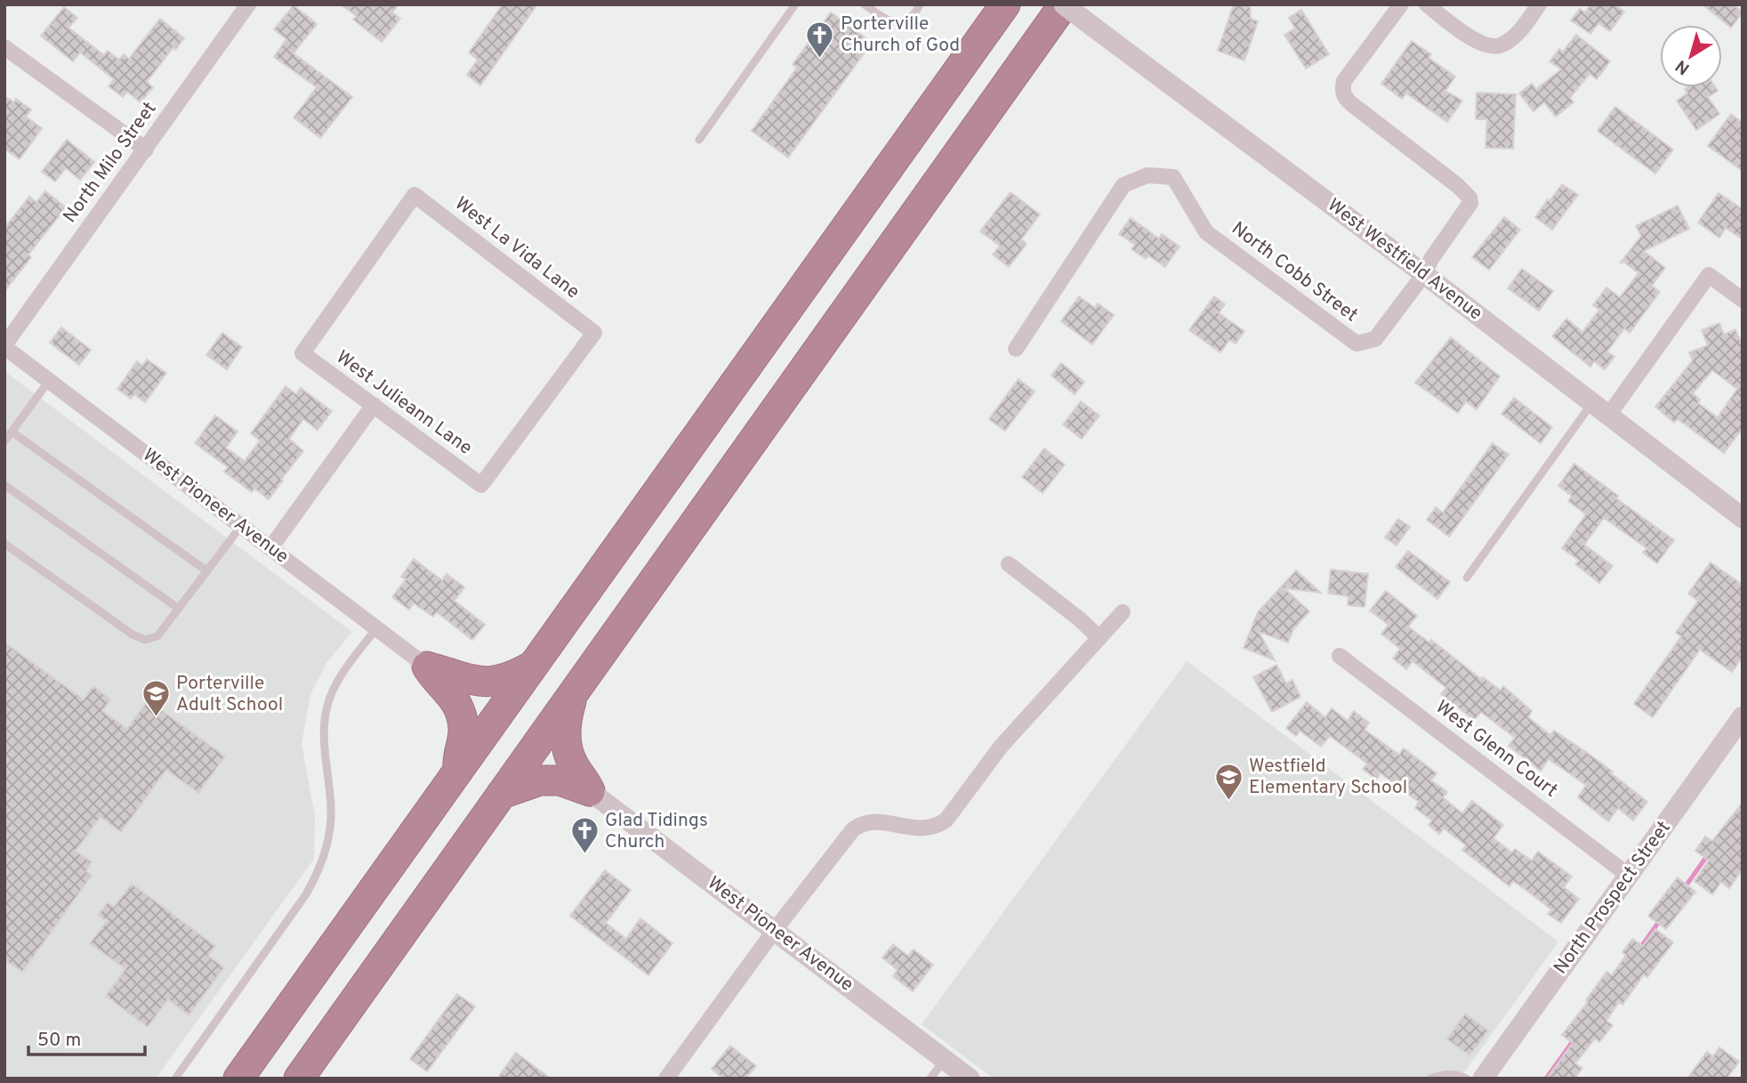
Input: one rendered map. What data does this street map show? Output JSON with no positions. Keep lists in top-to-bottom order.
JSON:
{
  "streets": {
    "street": [
      "North Milo Street",
      "West La Vida Lane",
      "West Westfield Avenue",
      "North Cobb Street",
      "West Julieann Lane",
      "West Pioneer Avenue",
      "West Glenn Court",
      "North Prospect Street"
    ]
  },
  "crossings": [
    ["North Milo Street", "West Pioneer Avenue"],
    ["West La Vida Lane", "West Julieann Lane"],
    ["West Westfield Avenue", "North Cobb Street"],
    ["West Glenn Court", "North Prospect Street"]
  ],
  "places": {
    "church": ["Porterville Church of God", "Glad Tidings Church"],
    "school or university": ["Porterville Adult School", "Westfield Elementary School"]
  },
  "scale_bar": "50 m",
  "north": "bottom left"
}
